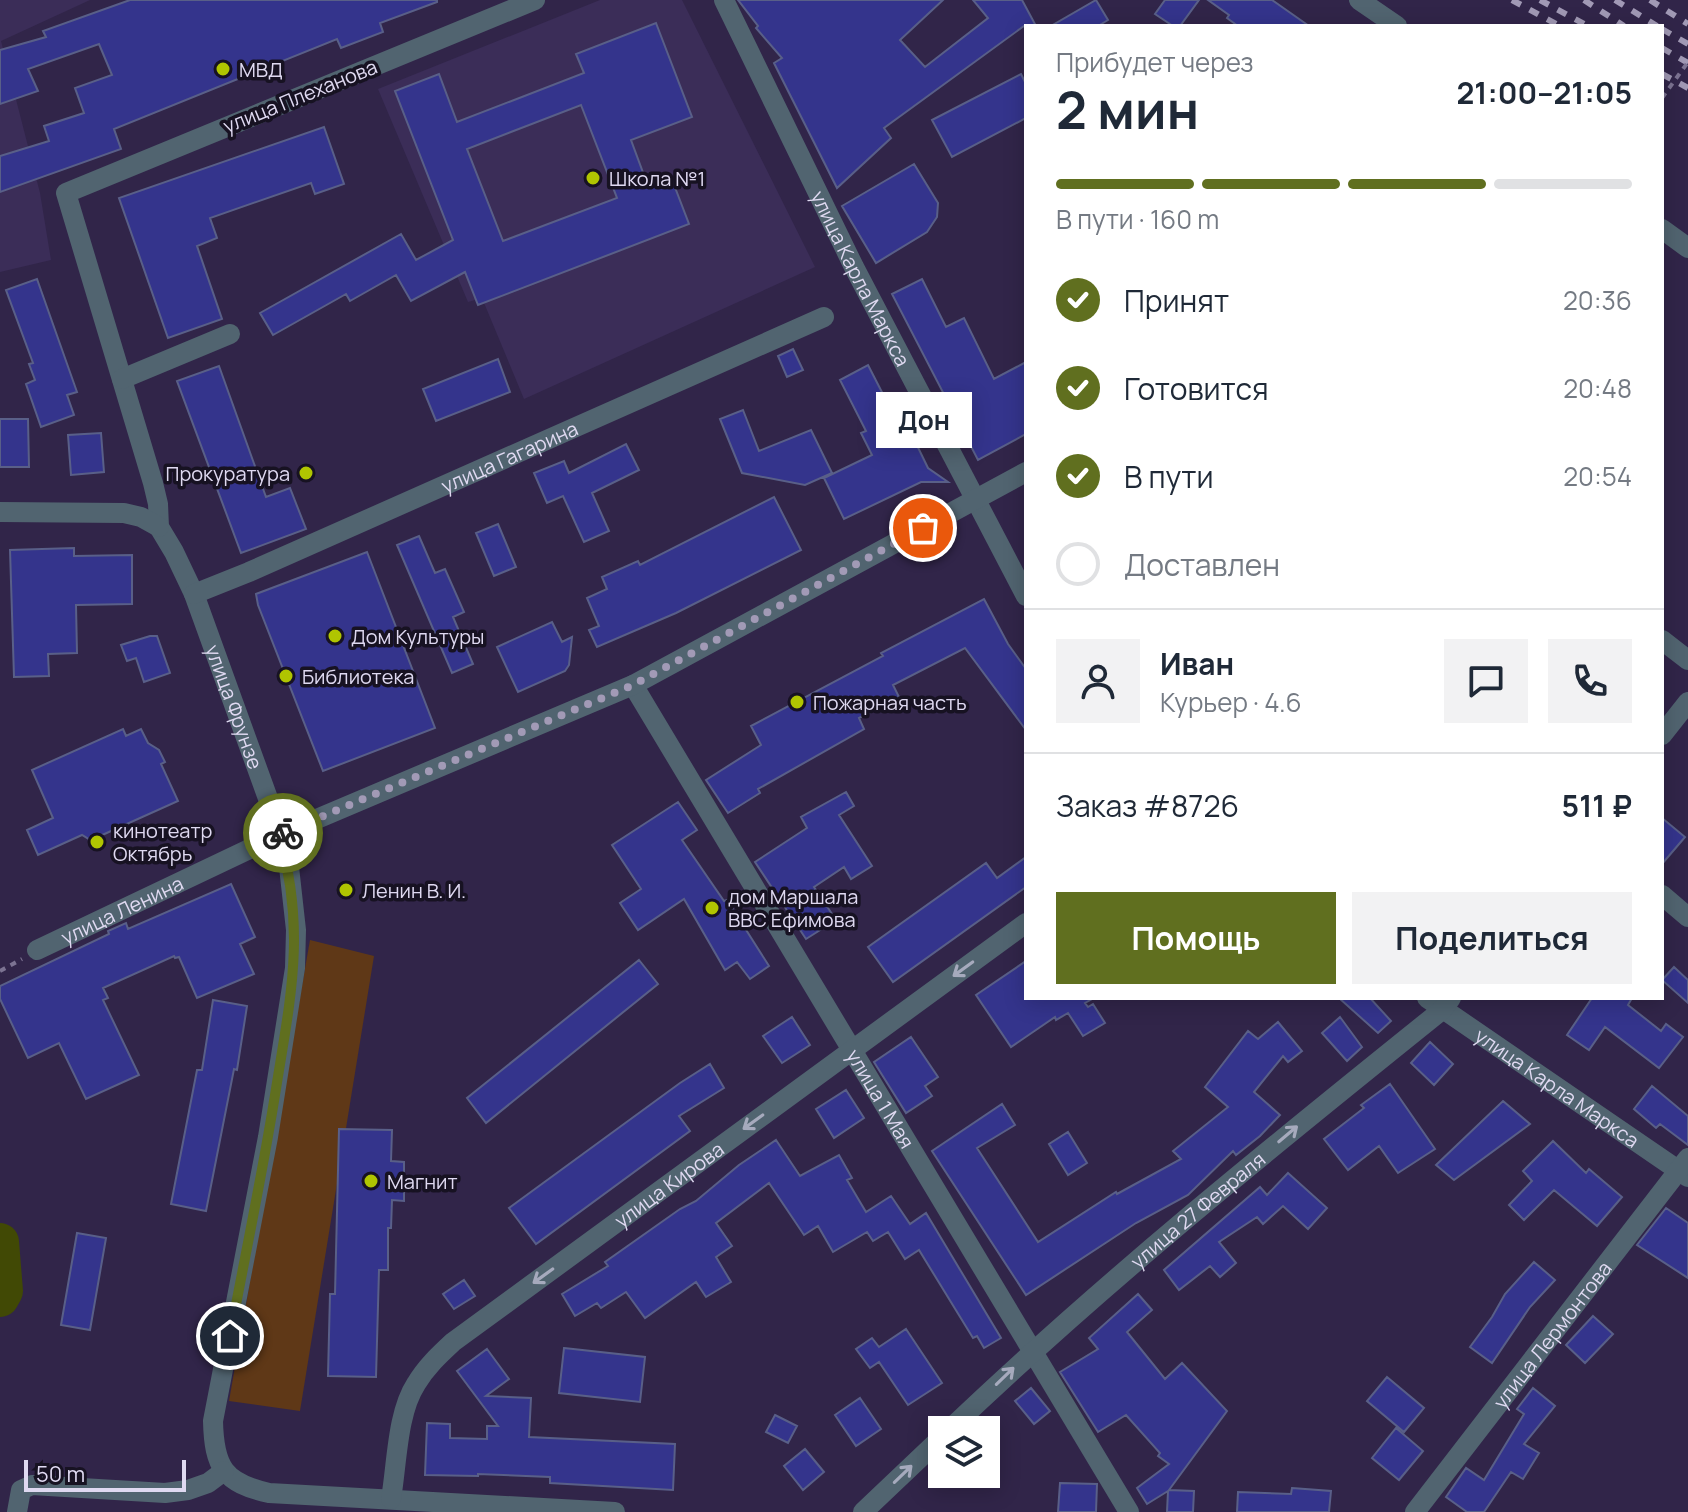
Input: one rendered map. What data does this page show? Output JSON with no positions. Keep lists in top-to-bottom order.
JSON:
{
  "streets": {
    "street": [
      "улица Плеханова",
      "улица Карла Маркса",
      "улица Гагарина",
      "улица Фрунзе",
      "улица Ленина",
      "улица 1 Мая",
      "улица Кирова",
      "улица 27 Февраля",
      "улица Лермонтова"
    ]
  },
  "crossings": [
    ["улица Плеханова", "улица Фрунзе"],
    ["улица Карла Маркса", "улица Ленина"],
    ["улица Карла Маркса", "улица 27 Февраля"],
    ["улица Карла Маркса", "улица Лермонтова"],
    ["улица Гагарина", "улица Фрунзе"],
    ["улица Фрунзе", "улица Ленина"],
    ["улица Ленина", "улица 1 Мая"],
    ["улица 1 Мая", "улица Кирова"],
    ["улица 1 Мая", "улица 27 Февраля"]
  ],
  "one_way": ["улица Кирова", "улица 27 Февраля"],
  "places": [
    "МВД",
    "Школа №1",
    "Прокуратура",
    "Дон",
    "Дом Культуры",
    "Библиотека",
    "Пожарная часть",
    "кинотеатр Октябрь",
    "Ленин В. И.",
    "дом Маршала ВВС Ефимова",
    "Магнит"
  ],
  "scale_bar": "50 m",
  "page": {
    "heading": ["2 мин", "Прибудет через", "21:00–21:05"],
    "panel": [
      "Иван",
      "Курьер · 4.6",
      "Заказ #8726",
      "511 ₽"
    ],
    "bar": "В пути · 160 m",
    "list": [
      ["Принят", "20:36"],
      ["Готовится", "20:48"],
      ["В пути", "20:54"],
      "Доставлен"
    ],
    "bubble": "Дон",
    "buttons": ["Помощь", "Поделиться"],
    "scale": "50 m"
  }
}
